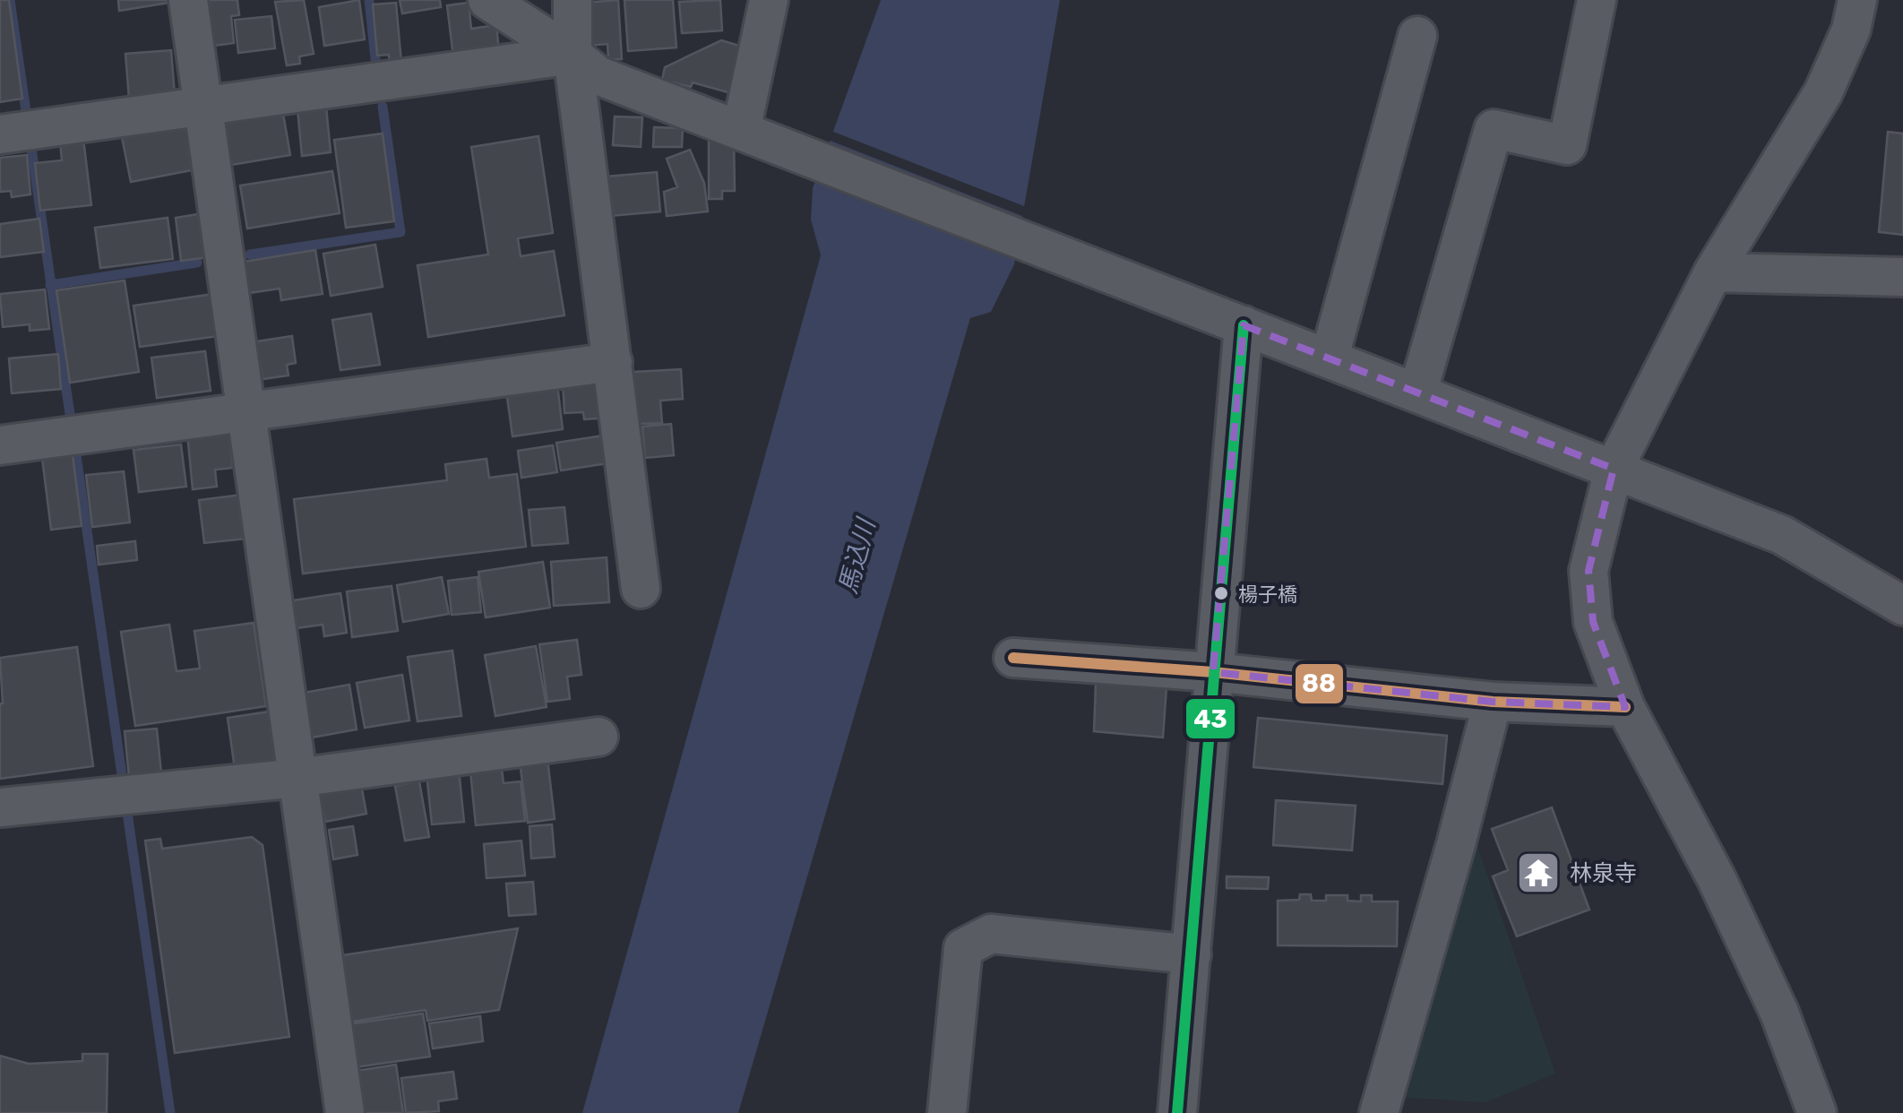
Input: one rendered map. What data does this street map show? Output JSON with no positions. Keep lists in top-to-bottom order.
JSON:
{
  "water": ["馬込川"],
  "places": {
    "other": ["楊子橋"],
    "temple": ["林泉寺"]
  },
  "lines": ["transit line 43", "transit line 88"]
}
